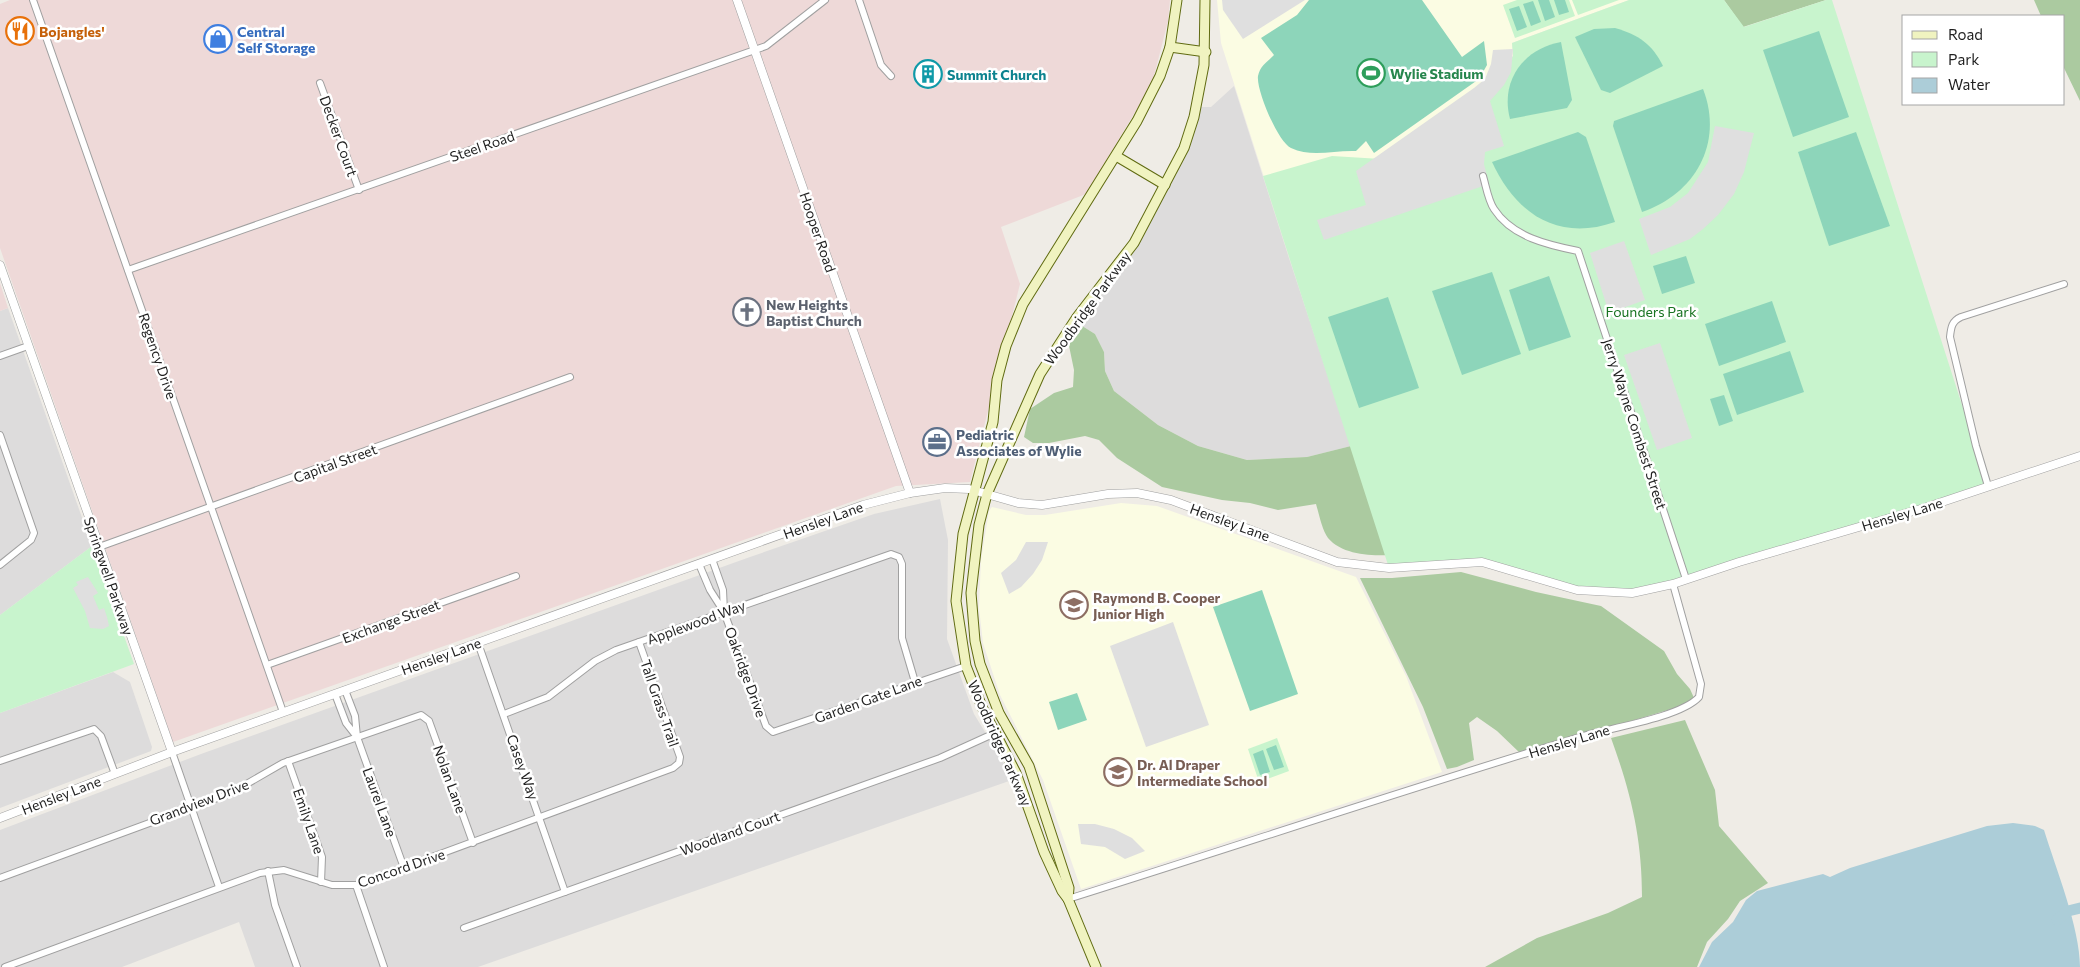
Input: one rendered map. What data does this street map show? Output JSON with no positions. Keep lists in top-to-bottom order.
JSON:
{
  "streets": {
    "main road": ["Woodbridge Parkway"],
    "street": [
      "Decker Court",
      "Steel Road",
      "Hooper Road",
      "Regency Drive",
      "Jerry Wayne Combest Street",
      "Capital Street",
      "Hensley Lane",
      "Springwell Parkway",
      "Exchange Street",
      "Applewood Way",
      "Oakridge Drive",
      "Garden Gate Lane",
      "Tall Grass Trail",
      "Casey Way",
      "Nolan Lane",
      "Grandview Drive",
      "Laurel Lane",
      "Emily Lane",
      "Woodland Court",
      "Concord Drive"
    ]
  },
  "crossings": [
    ["Decker Court", "Steel Road"],
    ["Steel Road", "Hooper Road"],
    ["Steel Road", "Regency Drive"],
    ["Hooper Road", "Hensley Lane"],
    ["Woodbridge Parkway", "Hensley Lane"],
    ["Woodbridge Parkway", "Garden Gate Lane"],
    ["Woodbridge Parkway", "Woodland Court"],
    ["Regency Drive", "Capital Street"],
    ["Regency Drive", "Hensley Lane"],
    ["Regency Drive", "Exchange Street"],
    ["Jerry Wayne Combest Street", "Hensley Lane"],
    ["Capital Street", "Springwell Parkway"],
    ["Hensley Lane", "Springwell Parkway"],
    ["Hensley Lane", "Oakridge Drive"],
    ["Hensley Lane", "Casey Way"],
    ["Hensley Lane", "Laurel Lane"],
    ["Springwell Parkway", "Grandview Drive"],
    ["Springwell Parkway", "Concord Drive"],
    ["Applewood Way", "Oakridge Drive"],
    ["Applewood Way", "Garden Gate Lane"],
    ["Applewood Way", "Tall Grass Trail"],
    ["Applewood Way", "Casey Way"],
    ["Oakridge Drive", "Garden Gate Lane"],
    ["Tall Grass Trail", "Concord Drive"],
    ["Casey Way", "Woodland Court"],
    ["Casey Way", "Concord Drive"],
    ["Nolan Lane", "Grandview Drive"],
    ["Nolan Lane", "Concord Drive"],
    ["Grandview Drive", "Laurel Lane"],
    ["Grandview Drive", "Emily Lane"],
    ["Laurel Lane", "Concord Drive"],
    ["Emily Lane", "Concord Drive"]
  ],
  "parks": ["Founders Park"],
  "places": {
    "restaurant": ["Bojangles'"],
    "shop": ["Central Self Storage"],
    "sports": ["Wylie Stadium"],
    "building": ["Summit Church"],
    "church": ["New Heights Baptist Church"],
    "office": ["Pediatric Associates of Wylie"],
    "school or university": ["Raymond B. Cooper Junior High", "Dr. Al Draper Intermediate School"]
  },
  "legend": ["Road", "Park", "Water"]
}
